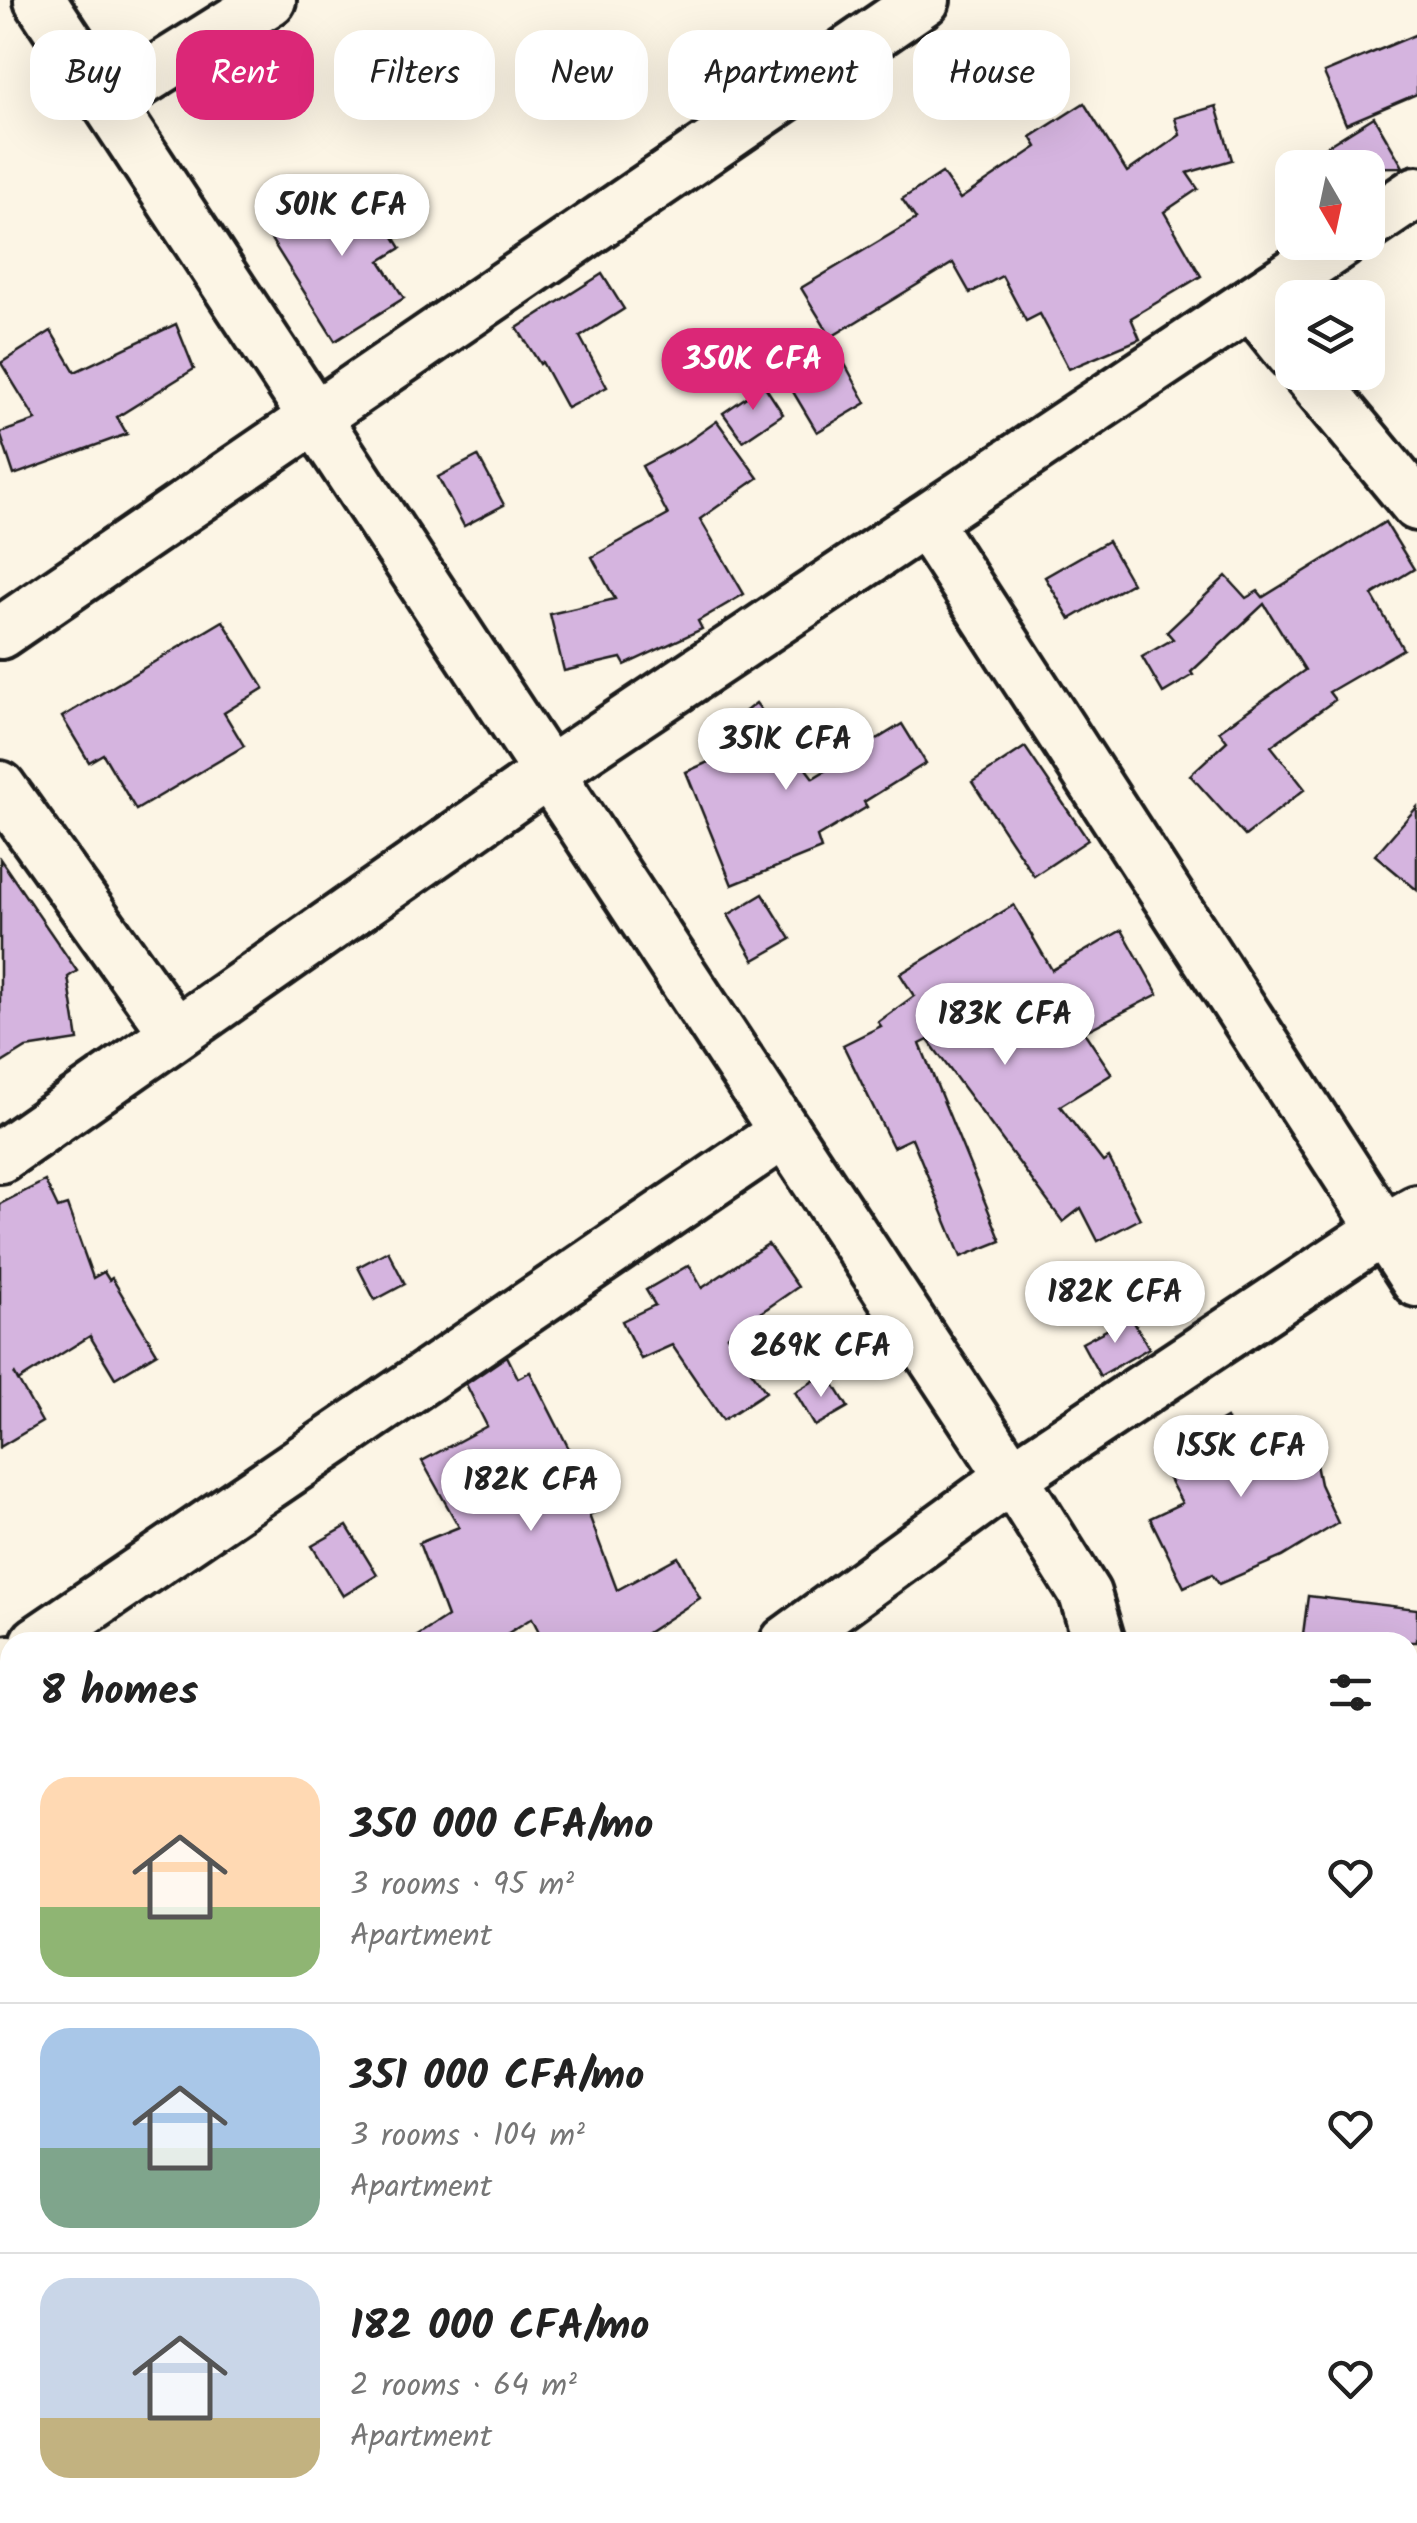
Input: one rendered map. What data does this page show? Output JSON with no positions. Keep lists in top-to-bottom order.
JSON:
{
  "north": "bottom",
  "page": {
    "chip": [
      "Buy",
      "Rent",
      "Filters",
      "New",
      "Apartment",
      "House"
    ],
    "price": [
      "501K CFA",
      "350K CFA",
      "351K CFA",
      "183K CFA",
      "182K CFA",
      "269K CFA",
      "155K CFA",
      "182K CFA"
    ],
    "heading": "8 homes",
    "list": [
      {
        "name": "350 000 CFA/mo",
        "note": "3 rooms · 95 m² · Apartment"
      },
      {
        "name": "351 000 CFA/mo",
        "note": "3 rooms · 104 m² · Apartment"
      },
      {
        "name": "182 000 CFA/mo",
        "note": "2 rooms · 64 m² · Apartment"
      }
    ]
  }
}
